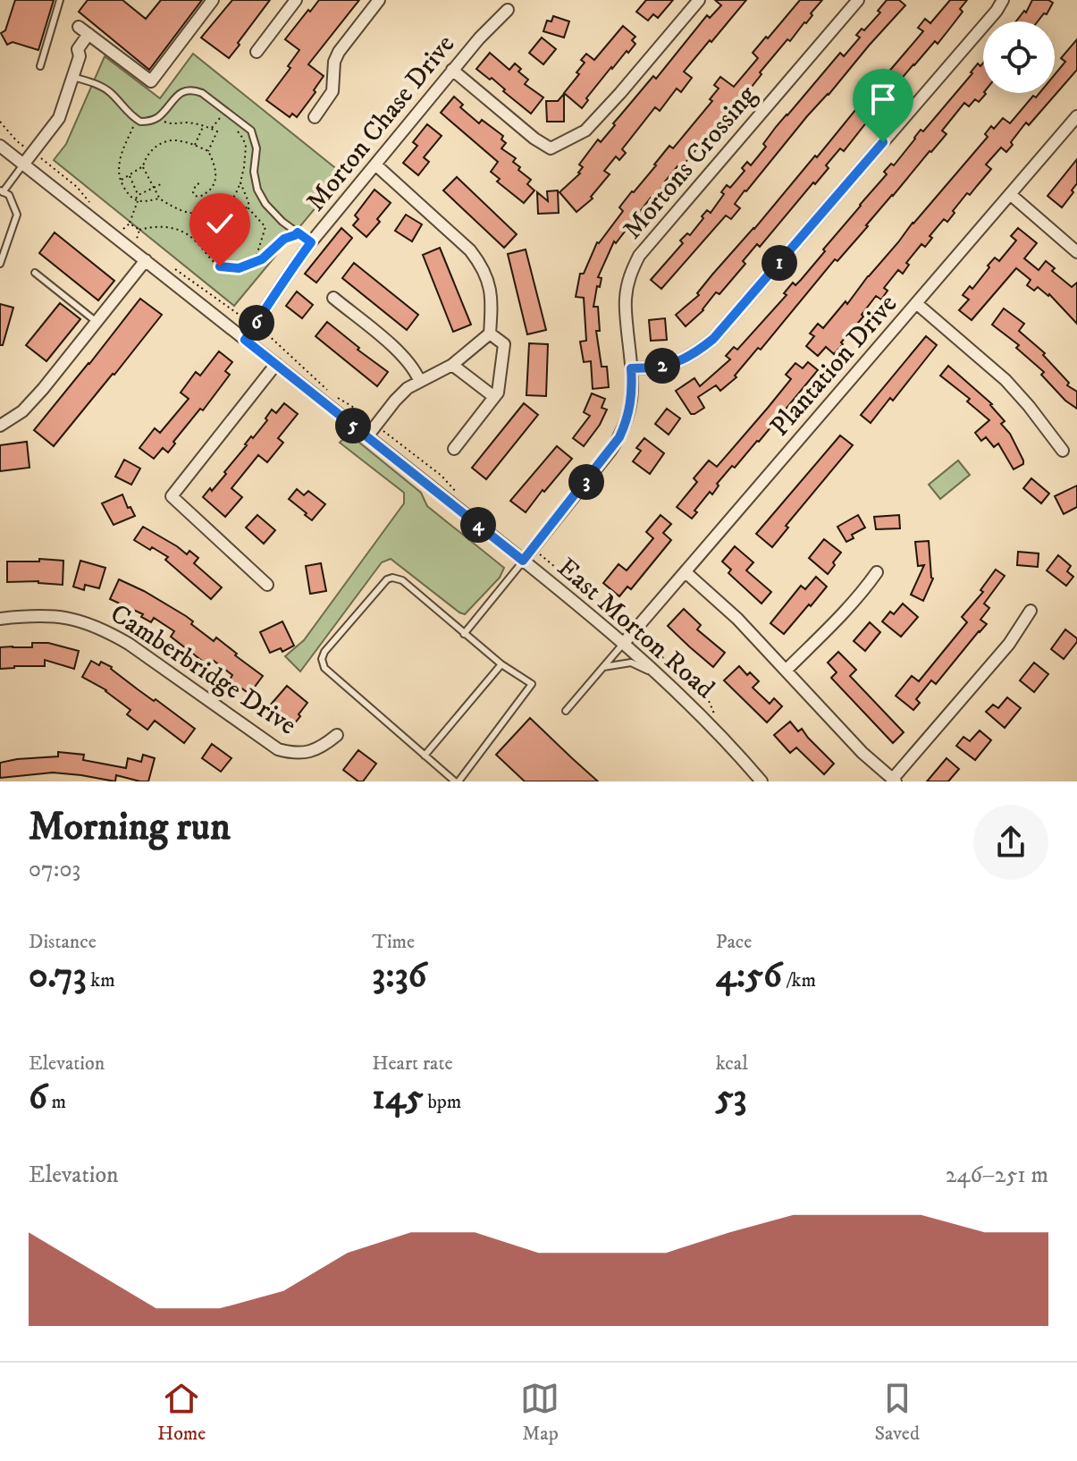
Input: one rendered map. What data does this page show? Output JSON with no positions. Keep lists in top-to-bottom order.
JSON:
{
  "streets": {
    "street": [
      "Morton Chase Drive",
      "Mortons Crossing",
      "Plantation Drive",
      "East Morton Road",
      "Camberbridge Drive"
    ]
  },
  "crossings": [
    ["Morton Chase Drive", "East Morton Road"],
    ["Mortons Crossing", "East Morton Road"],
    ["Plantation Drive", "East Morton Road"]
  ],
  "page": {
    "pins": [
      "1",
      "6",
      "2",
      "5",
      "3",
      "4"
    ],
    "heading": ["Morning run", "07:03"],
    "stats": [
      ["Distance", "0.73 km"],
      ["Time", "3:36"],
      ["Pace", "4:56 /km"],
      ["Elevation", "6 m"],
      ["Heart rate", "145 bpm"],
      ["kcal", "53"]
    ],
    "chart": ["Elevation", "246–251 m"],
    "tabs": ["Home", "Map", "Saved"]
  }
}
